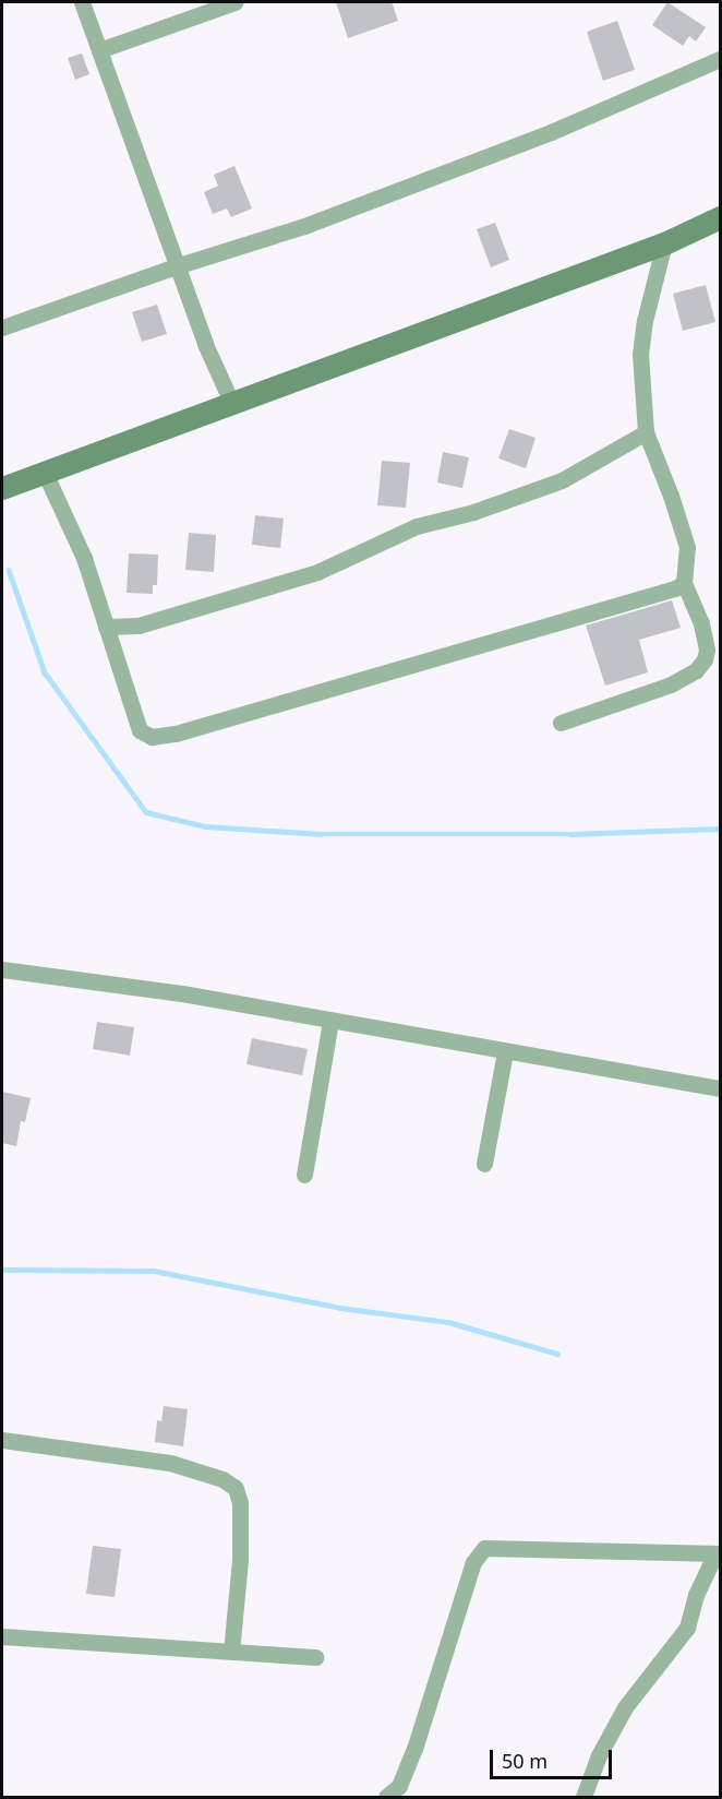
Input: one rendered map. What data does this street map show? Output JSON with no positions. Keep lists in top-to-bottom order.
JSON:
{
  "scale_bar": "50 m"
}
